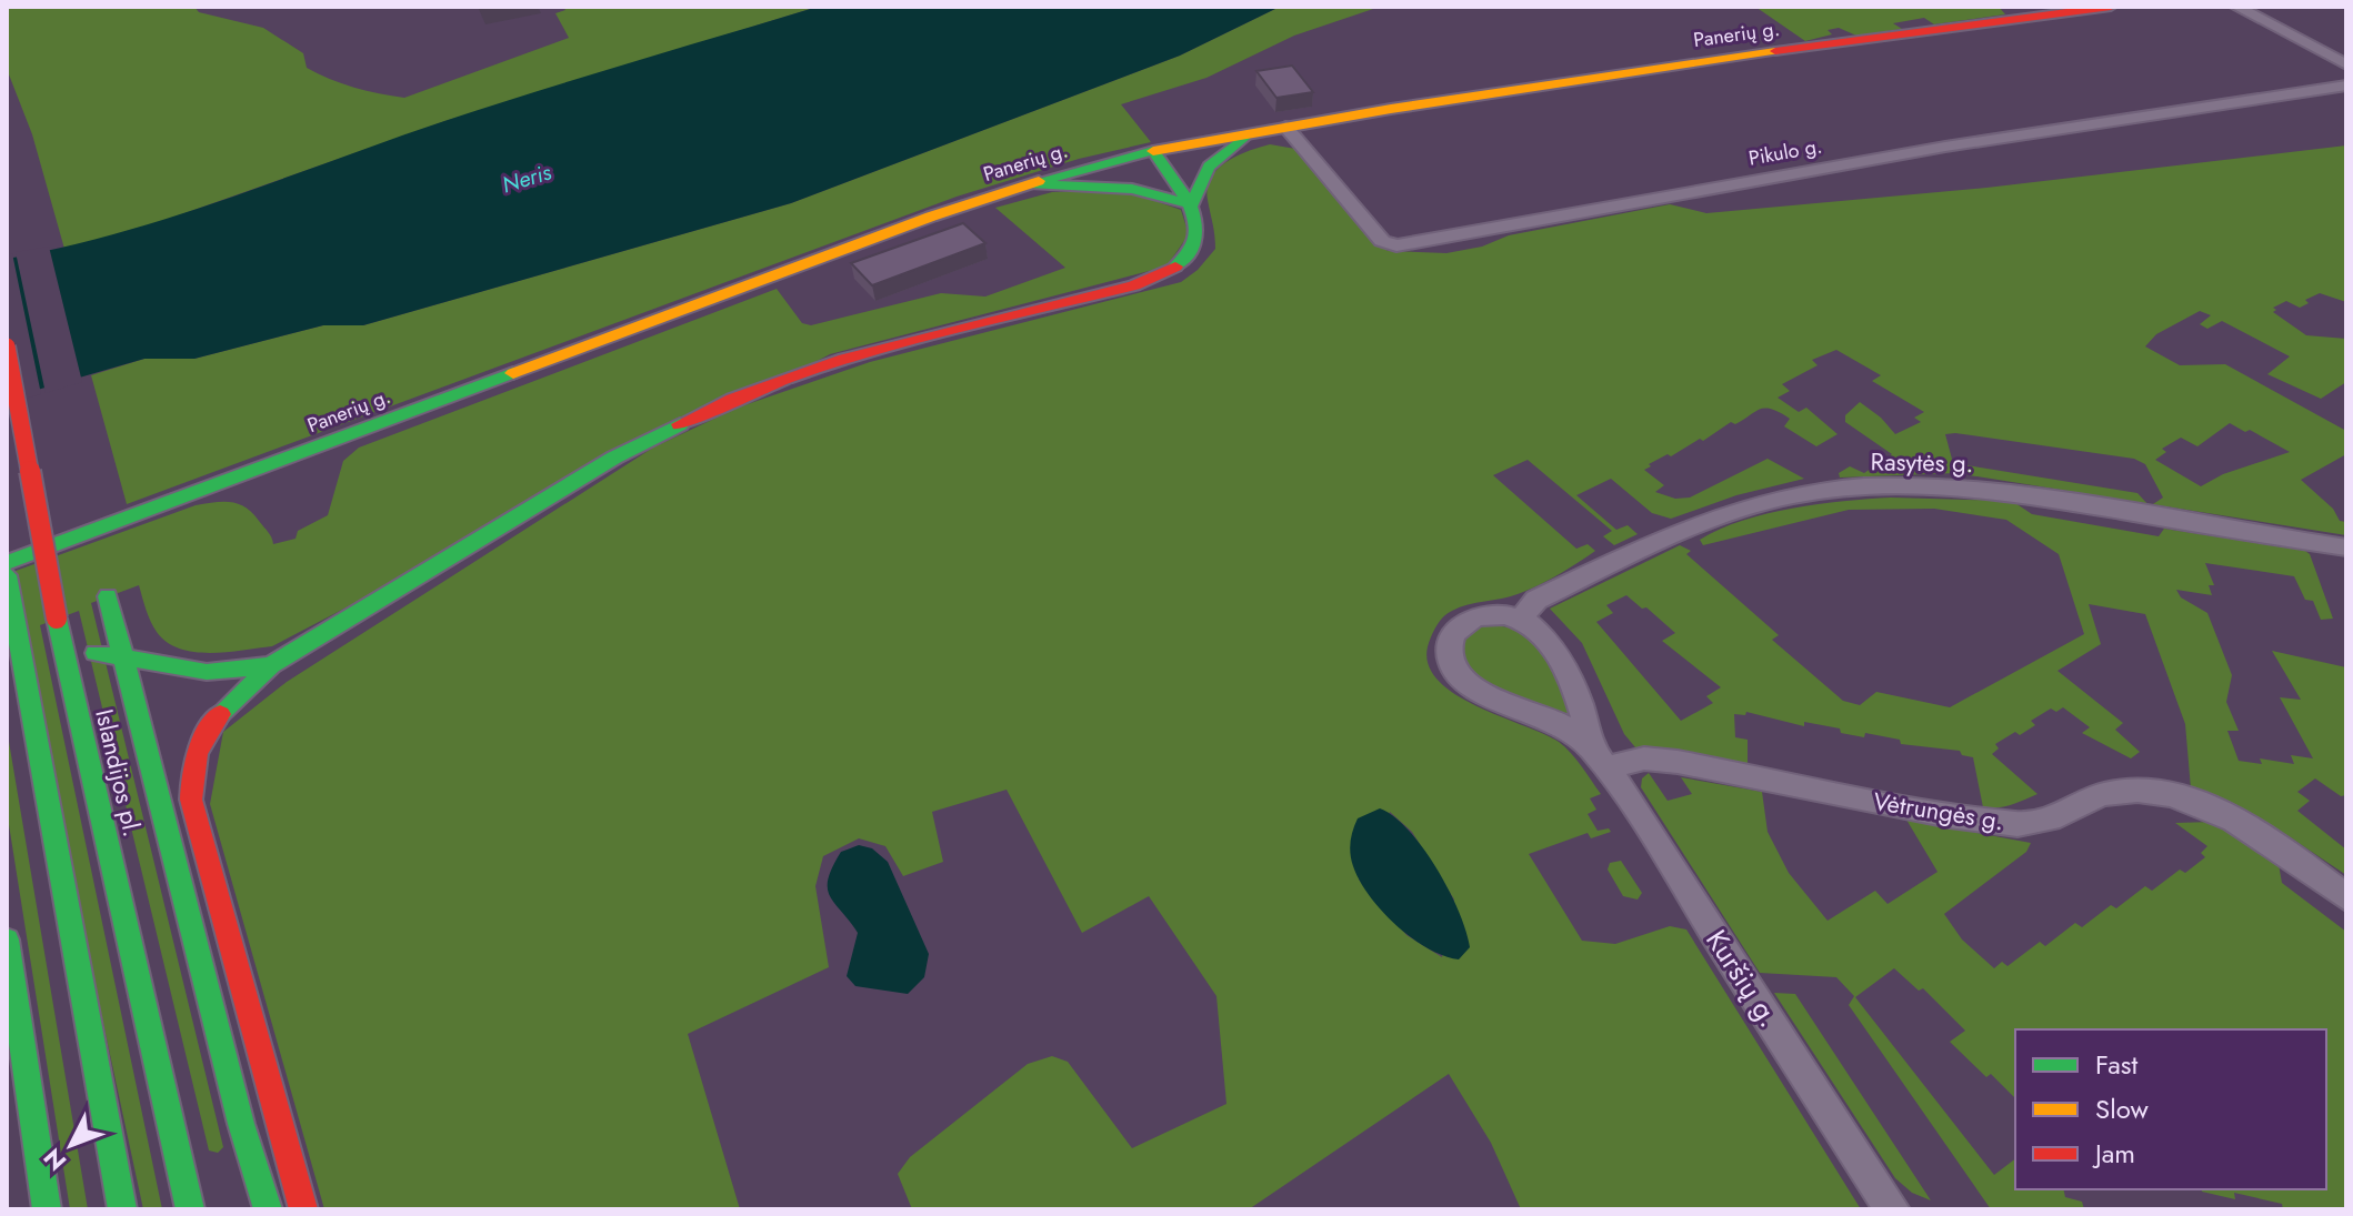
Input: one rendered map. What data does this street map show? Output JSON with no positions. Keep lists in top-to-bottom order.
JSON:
{
  "streets": {
    "main road": ["Panerių g.", "Islandijos pl."],
    "street": [
      "Pikulo g.",
      "Rasytės g.",
      "Vėtrungės g.",
      "Kuršių g."
    ]
  },
  "crossings": [
    ["Panerių g.", "Pikulo g."],
    ["Rasytės g.", "Kuršių g."],
    ["Vėtrungės g.", "Kuršių g."]
  ],
  "water": ["Neris"],
  "legend": ["Fast", "Slow", "Jam"],
  "north": "bottom left"
}
